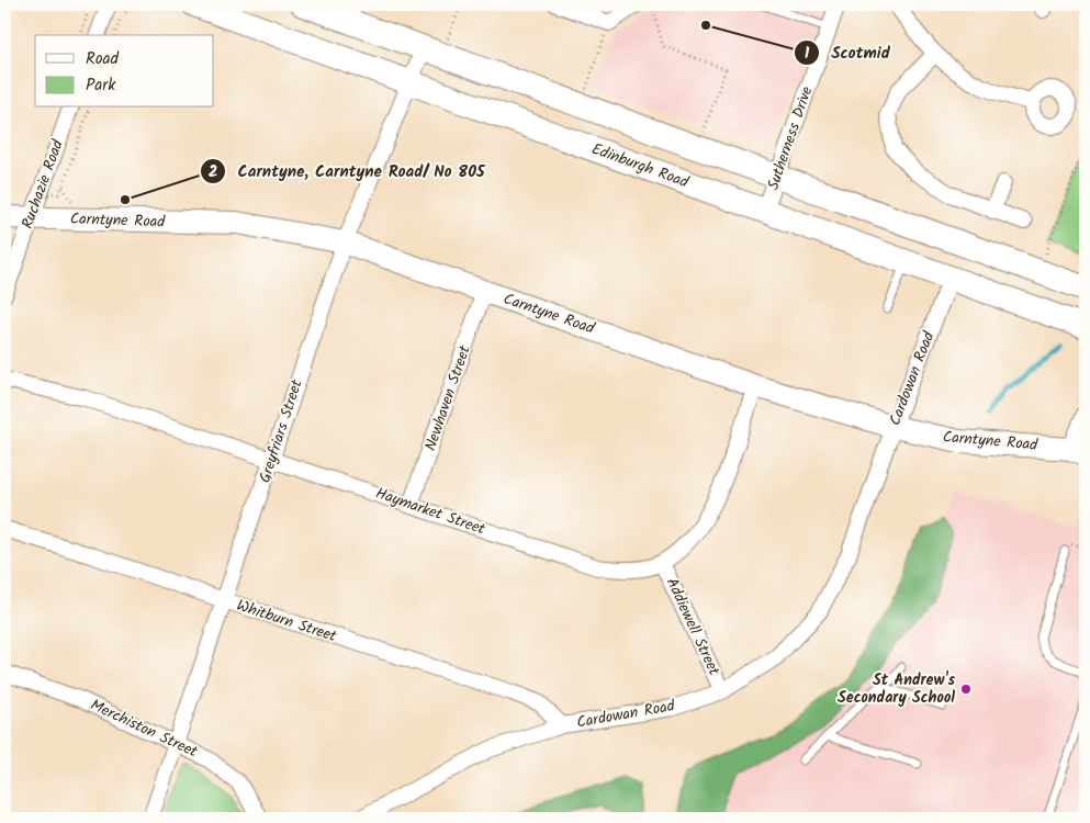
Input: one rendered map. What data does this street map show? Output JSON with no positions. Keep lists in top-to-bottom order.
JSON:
{
  "streets": {
    "main road": ["Edinburgh Road"],
    "street": [
      "Sutherness Drive",
      "Ruchazie Road",
      "Carntyne Road",
      "Cardowan Road",
      "Newhaven Street",
      "Greyfriars Street",
      "Haymarket Street",
      "Whitburn Street",
      "Addiewell Street",
      "Merchiston Street"
    ]
  },
  "crossings": [
    ["Sutherness Drive", "Edinburgh Road"],
    ["Edinburgh Road", "Cardowan Road"],
    ["Edinburgh Road", "Greyfriars Street"],
    ["Ruchazie Road", "Carntyne Road"],
    ["Carntyne Road", "Cardowan Road"],
    ["Carntyne Road", "Newhaven Street"],
    ["Carntyne Road", "Greyfriars Street"],
    ["Carntyne Road", "Haymarket Street"],
    ["Cardowan Road", "Whitburn Street"],
    ["Cardowan Road", "Addiewell Street"],
    ["Newhaven Street", "Haymarket Street"],
    ["Greyfriars Street", "Haymarket Street"],
    ["Greyfriars Street", "Whitburn Street"],
    ["Greyfriars Street", "Merchiston Street"],
    ["Haymarket Street", "Addiewell Street"]
  ],
  "places": ["Scotmid", "Carntyne, Carntyne Road/ No 805", "St Andrew's Secondary School"],
  "legend": ["Road", "Park"]
}
